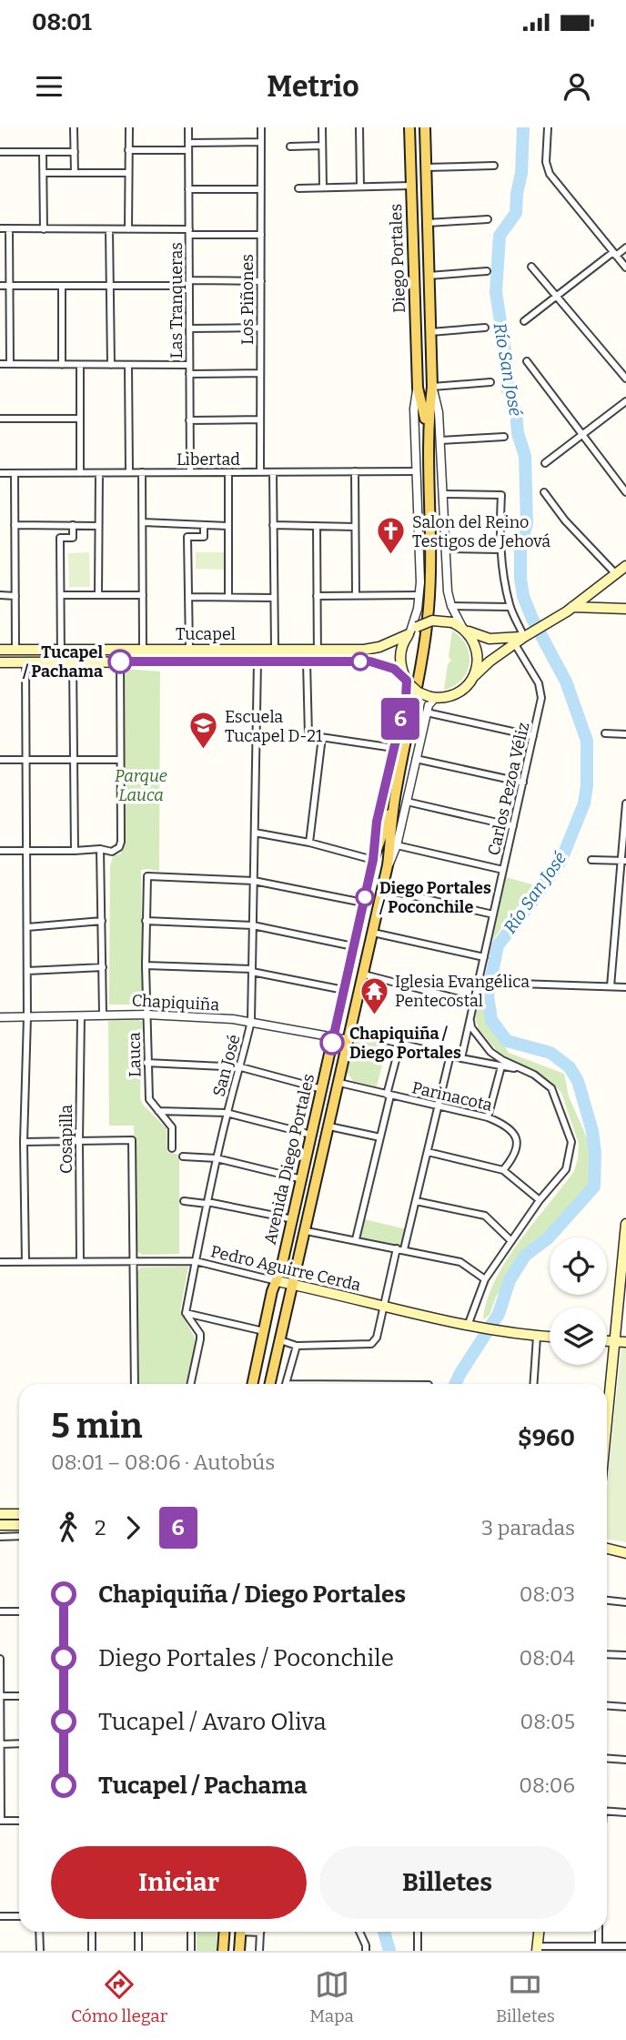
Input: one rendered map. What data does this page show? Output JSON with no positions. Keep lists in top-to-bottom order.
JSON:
{
  "streets": {
    "main road": [
      "Diego Portales",
      "Tucapel",
      "Avenida Diego Portales",
      "Pedro Aguirre Cerda"
    ],
    "street": [
      "Los Piñones",
      "Las Tranqueras",
      "Libertad",
      "Carlos Pezoa Véliz",
      "Chapiquiña",
      "Lauca",
      "San José",
      "Parinacota",
      "Cosapilla"
    ]
  },
  "crossings": [
    ["Diego Portales", "Libertad"],
    ["Diego Portales", "Tucapel"],
    ["Diego Portales", "Avenida Diego Portales"],
    ["Los Piñones", "Libertad"],
    ["Las Tranqueras", "Libertad"],
    ["Tucapel", "San José"],
    ["Carlos Pezoa Véliz", "Chapiquiña"],
    ["Chapiquiña", "Lauca"],
    ["Chapiquiña", "San José"],
    ["Chapiquiña", "Cosapilla"],
    ["Chapiquiña", "Avenida Diego Portales"],
    ["Lauca", "San José"],
    ["San José", "Pedro Aguirre Cerda"],
    ["Parinacota", "Avenida Diego Portales"],
    ["Cosapilla", "Pedro Aguirre Cerda"],
    ["Avenida Diego Portales", "Pedro Aguirre Cerda"]
  ],
  "water": ["Río San José"],
  "parks": ["Parque Lauca"],
  "places": {
    "church": ["Salon del Reino Testigos de Jehová"],
    "other": ["Tucapel / Pachama", "Diego Portales / Poconchile", "Chapiquiña / Diego Portales"],
    "school or university": ["Escuela Tucapel D-21"],
    "temple": ["Iglesia Evangélica Pentecostal"]
  },
  "lines": ["bus line 6"],
  "page": {
    "status": "08:01",
    "header": "Metrio",
    "on_map": "6",
    "heading": ["5 min", "08:01 – 08:06 · Autobús", "$960"],
    "legs": ["2", "6", "3 paradas"],
    "list": [
      {
        "name": "Chapiquiña / Diego Portales",
        "value": "08:03"
      },
      {
        "name": "Diego Portales / Poconchile",
        "value": "08:04"
      },
      {
        "name": "Tucapel / Avaro Oliva",
        "value": "08:05"
      },
      {
        "name": "Tucapel / Pachama",
        "value": "08:06"
      }
    ],
    "buttons": ["Iniciar", "Billetes"],
    "tabs": ["Cómo llegar", "Mapa", "Billetes"]
  }
}
